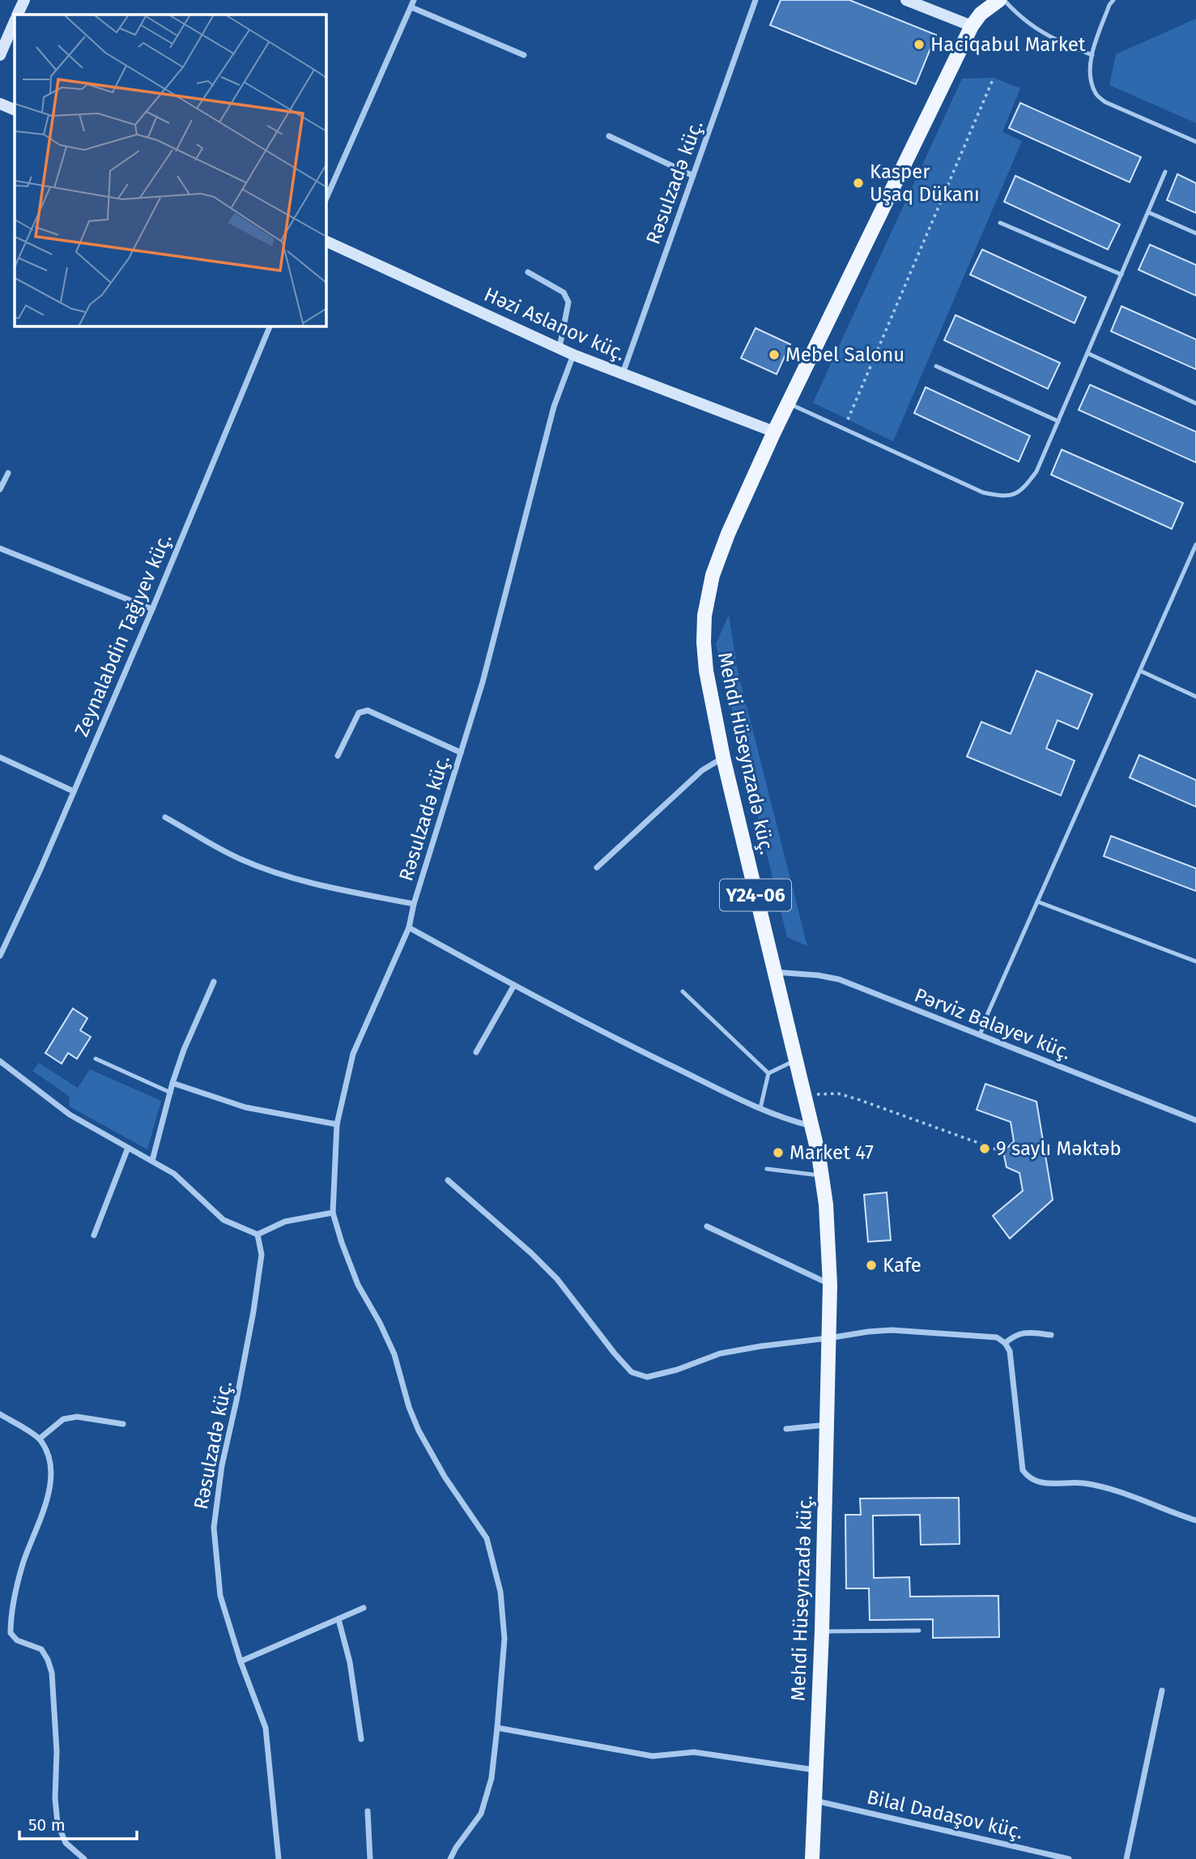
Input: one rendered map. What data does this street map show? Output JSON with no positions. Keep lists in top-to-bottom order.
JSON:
{
  "streets": {
    "main road": ["Həzi Aslanov küç.", "Mehdi Hüseynzadə küç.", "Y24-06"],
    "street": [
      "Rəsulzadə küç.",
      "Zeynalabdin Tağıyev küç.",
      "Pərviz Balayev küç.",
      "Bilal Dadaşov küç."
    ]
  },
  "crossings": [
    ["Rəsulzadə küç.", "Həzi Aslanov küç."],
    ["Həzi Aslanov küç.", "Mehdi Hüseynzadə küç."],
    ["Mehdi Hüseynzadə küç.", "Pərviz Balayev küç."],
    ["Mehdi Hüseynzadə küç.", "Bilal Dadaşov küç."]
  ],
  "places": [
    "Haciqabul Market",
    "Kasper Uşaq Dükanı",
    "Mebel Salonu",
    "9 saylı Məktəb",
    "Market 47",
    "Kafe"
  ],
  "scale_bar": "50 m"
}
